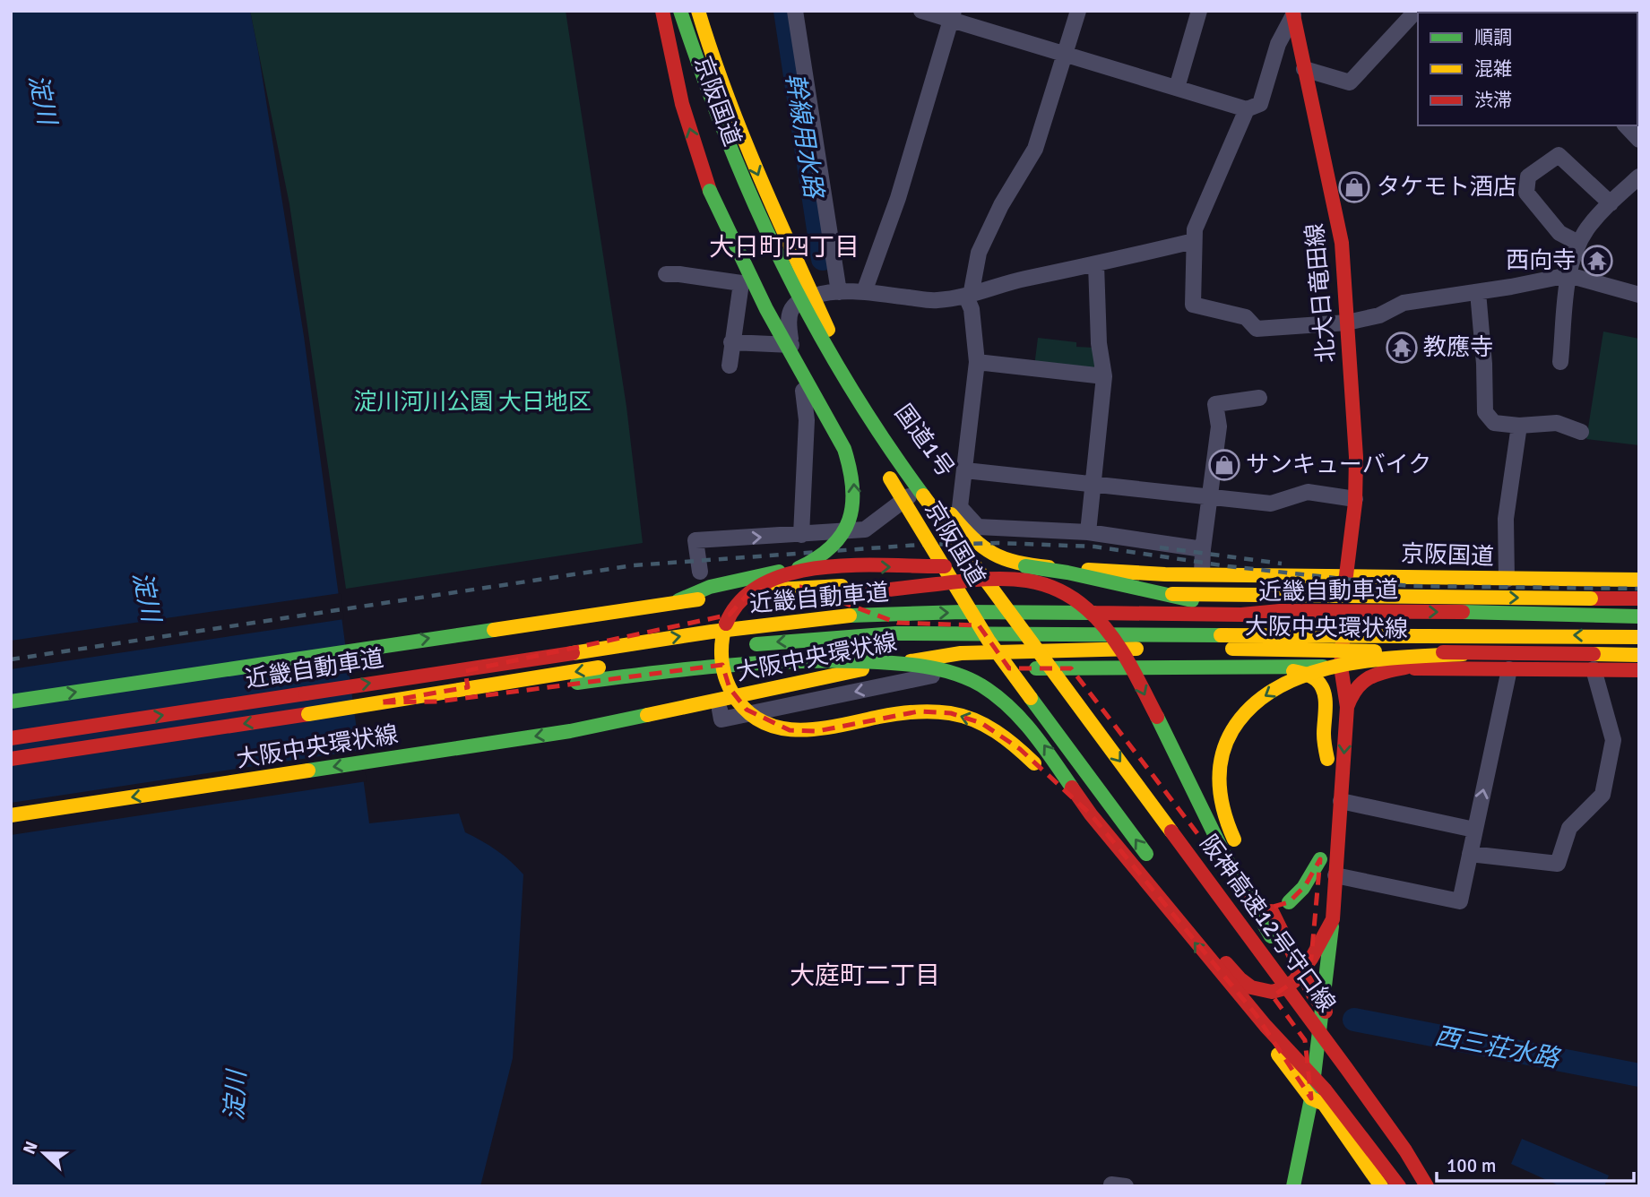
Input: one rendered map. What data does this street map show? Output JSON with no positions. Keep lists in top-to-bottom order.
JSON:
{
  "streets": {
    "main road": [
      "京阪国道",
      "北大日竜田線",
      "国道1号",
      "近畿自動車道",
      "大阪中央環状線",
      "阪神高速12号守口線"
    ]
  },
  "crossings": [
    ["京阪国道", "北大日竜田線"],
    ["京阪国道", "国道1号"],
    ["京阪国道", "阪神高速12号守口線"],
    ["北大日竜田線", "国道1号"]
  ],
  "districts": ["大日町四丁目", "大庭町二丁目"],
  "water": ["淀川", "幹線用水路", "西三荘水路"],
  "parks": ["淀川河川公園 大日地区"],
  "places": {
    "shop": ["タケモト酒店", "サンキューバイク"],
    "temple": ["西向寺", "教應寺"]
  },
  "legend": ["順調", "混雑", "渋滞"],
  "scale_bar": "100 m",
  "north": "left"
}
